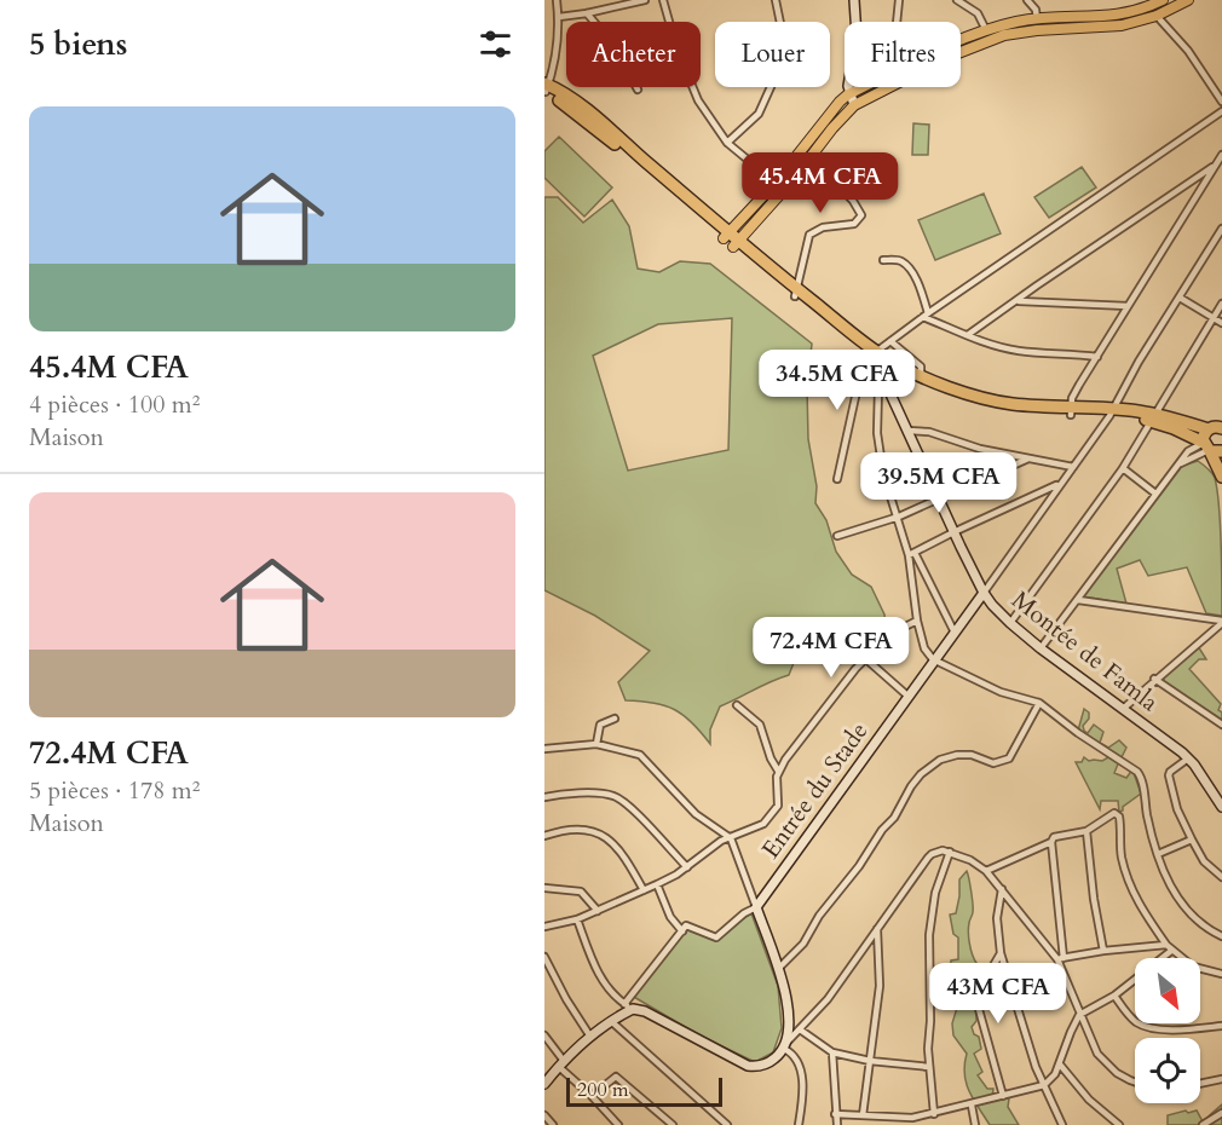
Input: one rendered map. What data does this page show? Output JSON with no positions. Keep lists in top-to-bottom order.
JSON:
{
  "streets": {
    "street": ["Montée de Famla", "Entrée du Stade"]
  },
  "crossings": [
    ["Montée de Famla", "Entrée du Stade"]
  ],
  "scale_bar": "200 m",
  "north": "bottom right",
  "page": {
    "heading": "5 biens",
    "chip": ["Acheter", "Louer", "Filtres"],
    "list": [
      {
        "name": "45.4M CFA",
        "note": "4 pièces · 100 m² · Maison"
      },
      {
        "name": "72.4M CFA",
        "note": "5 pièces · 178 m² · Maison"
      }
    ],
    "price": [
      "45.4M CFA",
      "34.5M CFA",
      "39.5M CFA",
      "72.4M CFA",
      "43M CFA"
    ],
    "scale": "200 m"
  }
}
